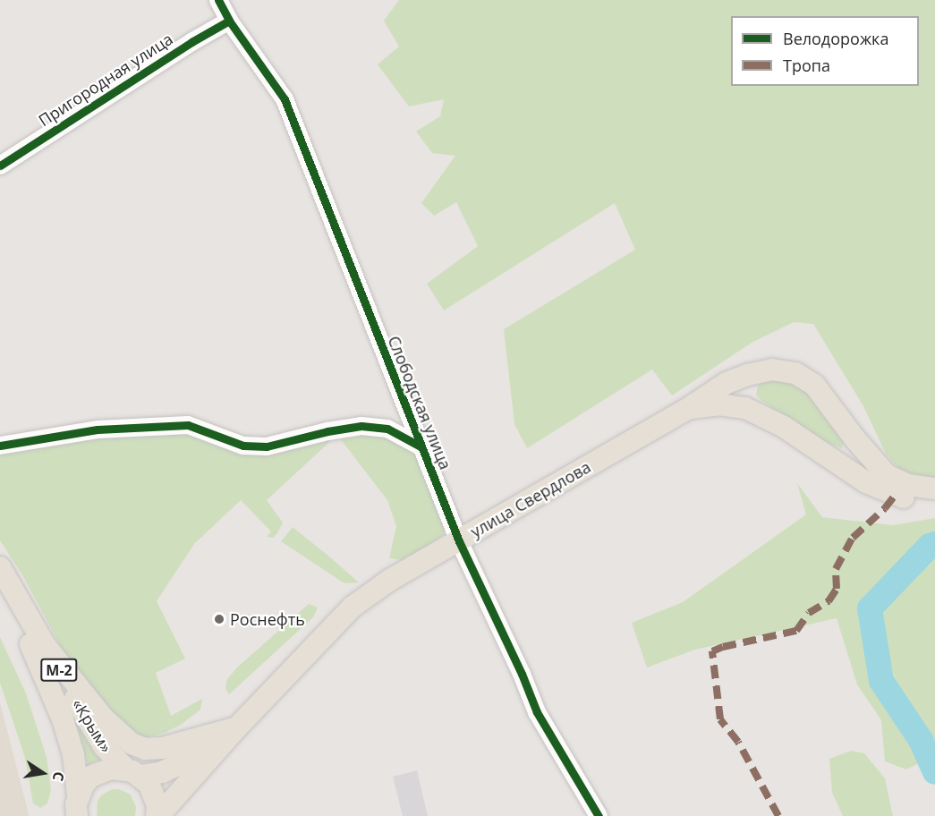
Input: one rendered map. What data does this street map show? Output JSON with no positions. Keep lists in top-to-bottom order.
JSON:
{
  "streets": {
    "main road": ["улица Свердлова", "М-2", "«Крым»"],
    "street": ["Пригородная улица", "Слободская улица"]
  },
  "crossings": [
    ["Пригородная улица", "Слободская улица"],
    ["Слободская улица", "улица Свердлова"],
    ["М-2", "«Крым»"]
  ],
  "places": ["Роснефть"],
  "legend": ["Велодорожка", "Тропа"],
  "north": "right"
}
